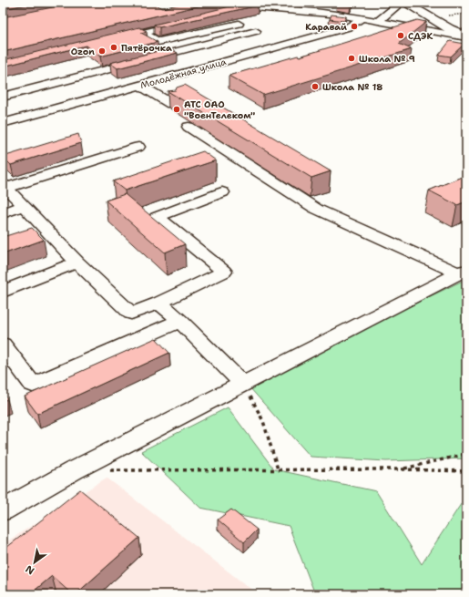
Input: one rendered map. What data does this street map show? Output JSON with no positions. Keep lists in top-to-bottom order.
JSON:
{
  "streets": {
    "street": ["Молодёжная улица"]
  },
  "places": [
    "Каравай",
    "СДЭК",
    "Пятёрочка",
    "Ozon",
    "Школа № 9",
    "Школа № 18",
    "АТС ОАО \"ВоенТелеком\""
  ],
  "north": "bottom left"
}
